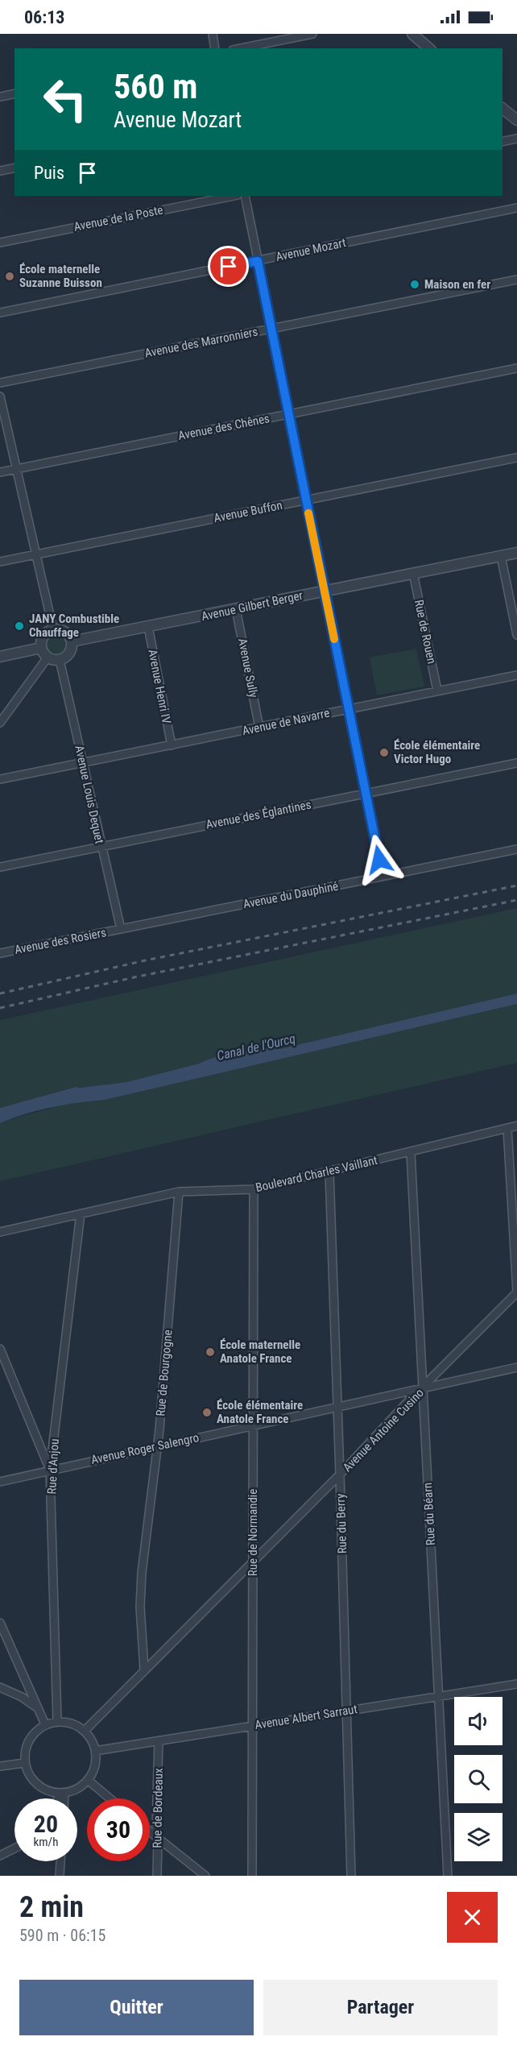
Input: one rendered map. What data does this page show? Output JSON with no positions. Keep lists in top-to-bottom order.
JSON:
{
  "streets": {
    "street": [
      "Avenue de la Poste",
      "Avenue Mozart",
      "Avenue des Marronniers",
      "Avenue des Chênes",
      "Avenue Buffon",
      "Avenue Gilbert Berger",
      "Rue de Rouen",
      "Avenue Sully",
      "Avenue Henri IV",
      "Avenue de Navarre",
      "Avenue Louis Dequet",
      "Avenue des Églantines",
      "Avenue du Dauphiné",
      "Avenue des Rosiers",
      "Boulevard Charles Vaillant",
      "Rue de Bourgogne",
      "Avenue Antoine Cusino",
      "Avenue Roger Salengro",
      "Rue d'Anjou",
      "Rue du Béarn",
      "Rue du Berry",
      "Rue de Normandie",
      "Avenue Albert Sarraut",
      "Rue de Bordeaux"
    ]
  },
  "crossings": [
    ["Avenue Gilbert Berger", "Rue de Rouen"],
    ["Avenue Gilbert Berger", "Avenue Sully"],
    ["Avenue Gilbert Berger", "Avenue Henri IV"],
    ["Avenue Gilbert Berger", "Avenue Louis Dequet"],
    ["Rue de Rouen", "Avenue de Navarre"],
    ["Avenue Sully", "Avenue de Navarre"],
    ["Avenue Henri IV", "Avenue de Navarre"],
    ["Avenue de Navarre", "Avenue Louis Dequet"],
    ["Avenue Louis Dequet", "Avenue des Églantines"],
    ["Avenue Louis Dequet", "Avenue du Dauphiné"],
    ["Avenue Louis Dequet", "Avenue des Rosiers"],
    ["Avenue du Dauphiné", "Avenue des Rosiers"],
    ["Boulevard Charles Vaillant", "Rue de Bourgogne"],
    ["Boulevard Charles Vaillant", "Rue d'Anjou"],
    ["Boulevard Charles Vaillant", "Rue du Béarn"],
    ["Boulevard Charles Vaillant", "Rue du Berry"],
    ["Boulevard Charles Vaillant", "Rue de Normandie"],
    ["Rue de Bourgogne", "Avenue Antoine Cusino"],
    ["Rue de Bourgogne", "Avenue Roger Salengro"],
    ["Avenue Antoine Cusino", "Avenue Roger Salengro"],
    ["Avenue Antoine Cusino", "Rue d'Anjou"],
    ["Avenue Antoine Cusino", "Rue du Béarn"],
    ["Avenue Antoine Cusino", "Rue du Berry"],
    ["Avenue Antoine Cusino", "Rue de Normandie"],
    ["Avenue Antoine Cusino", "Avenue Albert Sarraut"],
    ["Avenue Roger Salengro", "Rue d'Anjou"],
    ["Avenue Roger Salengro", "Rue du Béarn"],
    ["Avenue Roger Salengro", "Rue du Berry"],
    ["Avenue Roger Salengro", "Rue de Normandie"],
    ["Rue d'Anjou", "Avenue Albert Sarraut"],
    ["Rue du Béarn", "Avenue Albert Sarraut"],
    ["Rue du Berry", "Avenue Albert Sarraut"],
    ["Rue de Normandie", "Avenue Albert Sarraut"],
    ["Avenue Albert Sarraut", "Rue de Bordeaux"]
  ],
  "water": ["Canal de l'Ourcq"],
  "places": [
    "École maternelle Suzanne Buisson",
    "Maison en fer",
    "JANY Combustible Chauffage",
    "École élémentaire Victor Hugo",
    "École maternelle Anatole France",
    "École élémentaire Anatole France"
  ],
  "page": {
    "status": "06:13",
    "turn": ["560 m", "Avenue Mozart"],
    "then": "Puis",
    "speed": "20 km/h",
    "limit": "30",
    "heading": ["2 min", "590 m · 06:15"],
    "buttons": ["Quitter", "Partager"]
  }
}
